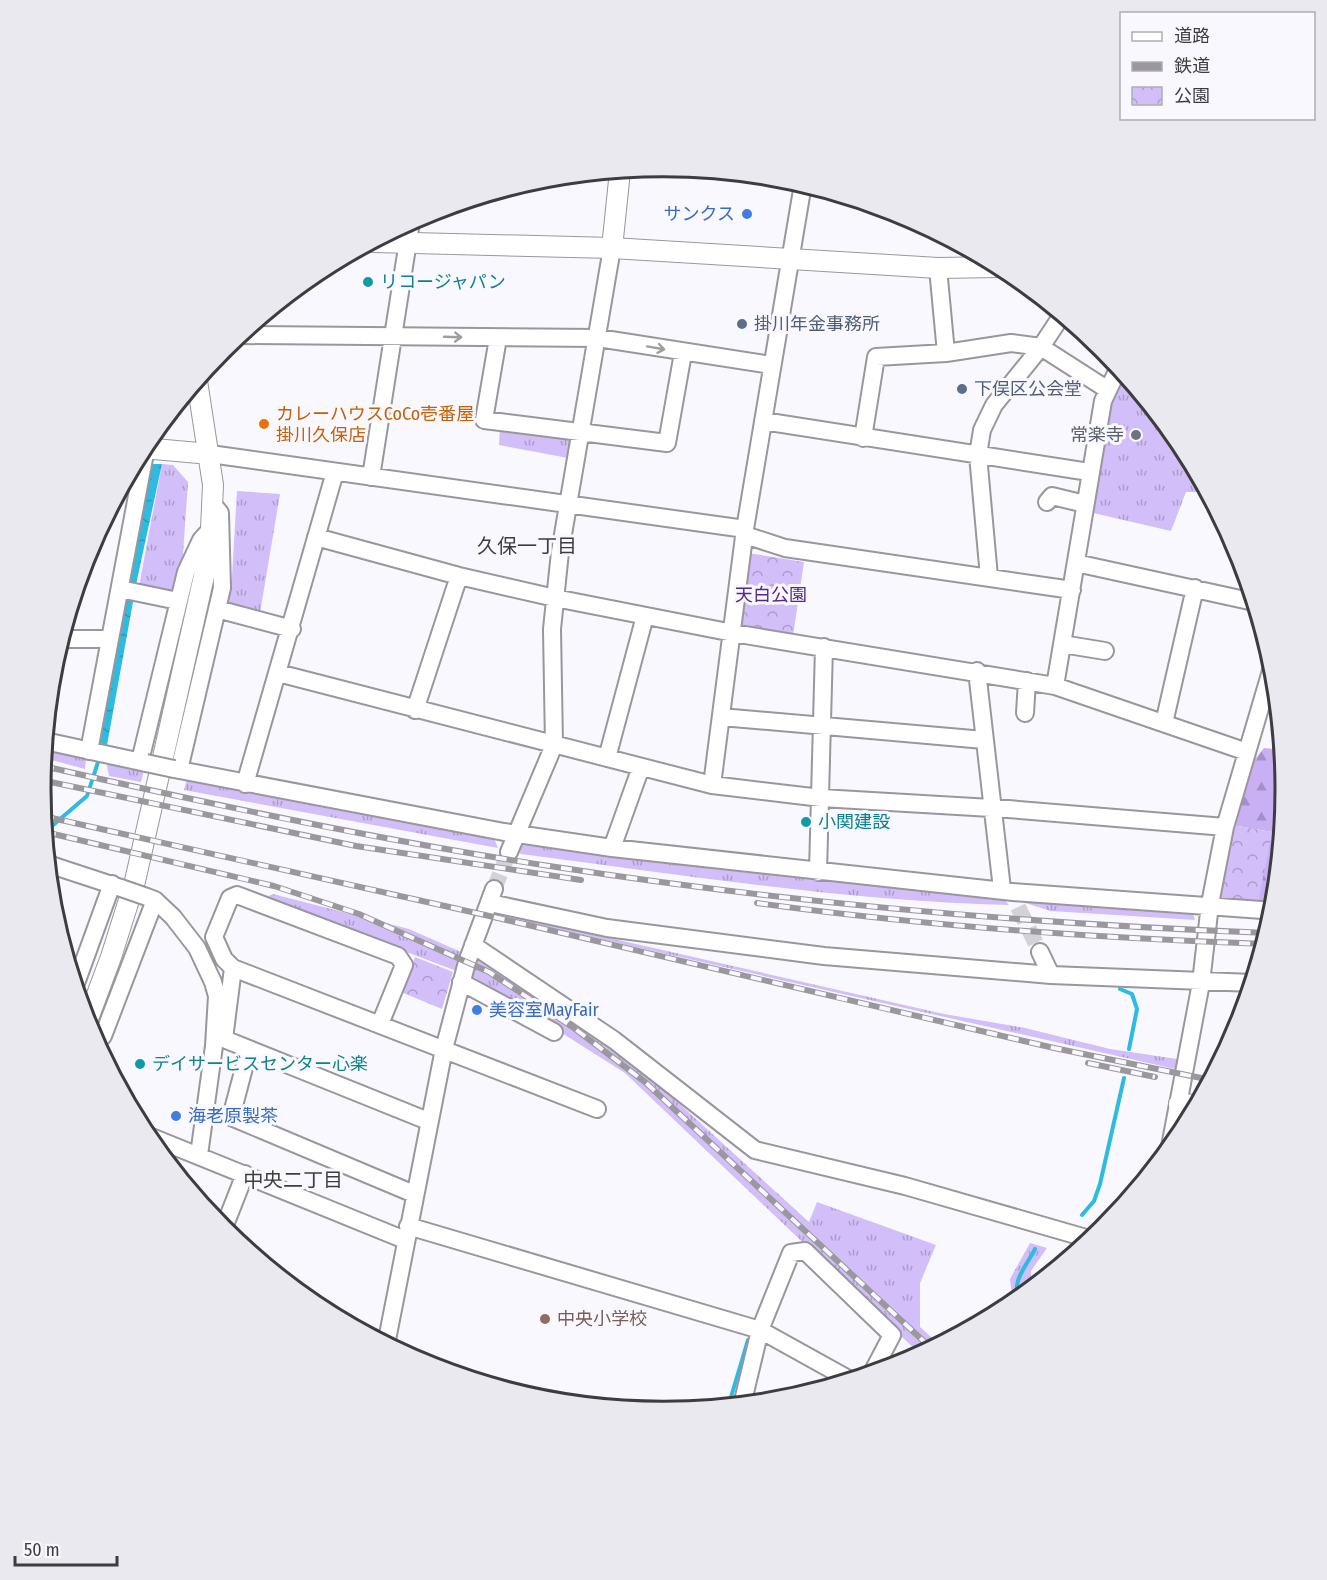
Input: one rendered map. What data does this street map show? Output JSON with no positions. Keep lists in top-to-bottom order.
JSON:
{
  "districts": ["久保一丁目", "中央二丁目"],
  "parks": ["天白公園"],
  "places": [
    "サンクス",
    "リコージャパン",
    "掛川年金事務所",
    "下俣区公会堂",
    "カレーハウスCoCo壱番屋 掛川久保店",
    "常楽寺",
    "小関建設",
    "美容室MayFair",
    "デイサービスセンター心楽",
    "海老原製茶",
    "中央小学校"
  ],
  "legend": ["道路", "鉄道", "公園"],
  "scale_bar": "50 m"
}
